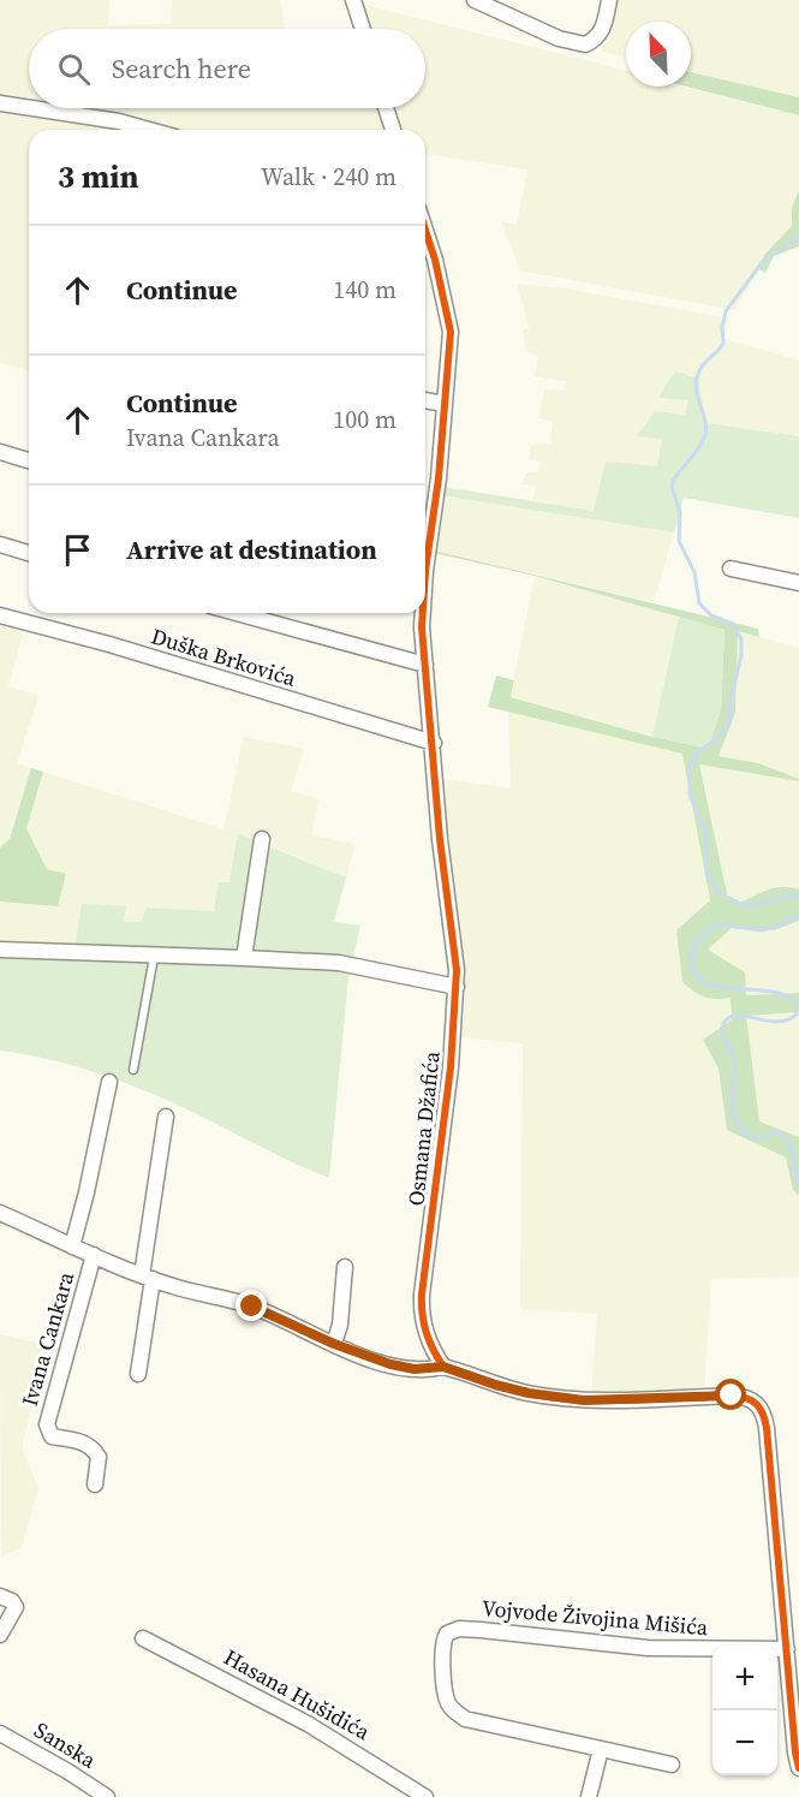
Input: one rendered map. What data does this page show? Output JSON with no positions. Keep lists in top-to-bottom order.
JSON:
{
  "streets": {
    "street": [
      "Duška Brkovića",
      "Osmana Džafića",
      "Ivana Cankara",
      "Vojvode Živojina Mišića",
      "Hasana Hušidića",
      "Sanska"
    ]
  },
  "crossings": [
    ["Duška Brkovića", "Osmana Džafića"],
    ["Osmana Džafića", "Ivana Cankara"]
  ],
  "north": "top left",
  "page": {
    "search": "Search here",
    "heading": ["3 min", "Walk · 240 m"],
    "list": [
      ["Continue", "140 m"],
      ["Continue", "Ivana Cankara", "100 m"],
      "Arrive at destination"
    ],
    "map_buttons": ["+", "−"]
  }
}
